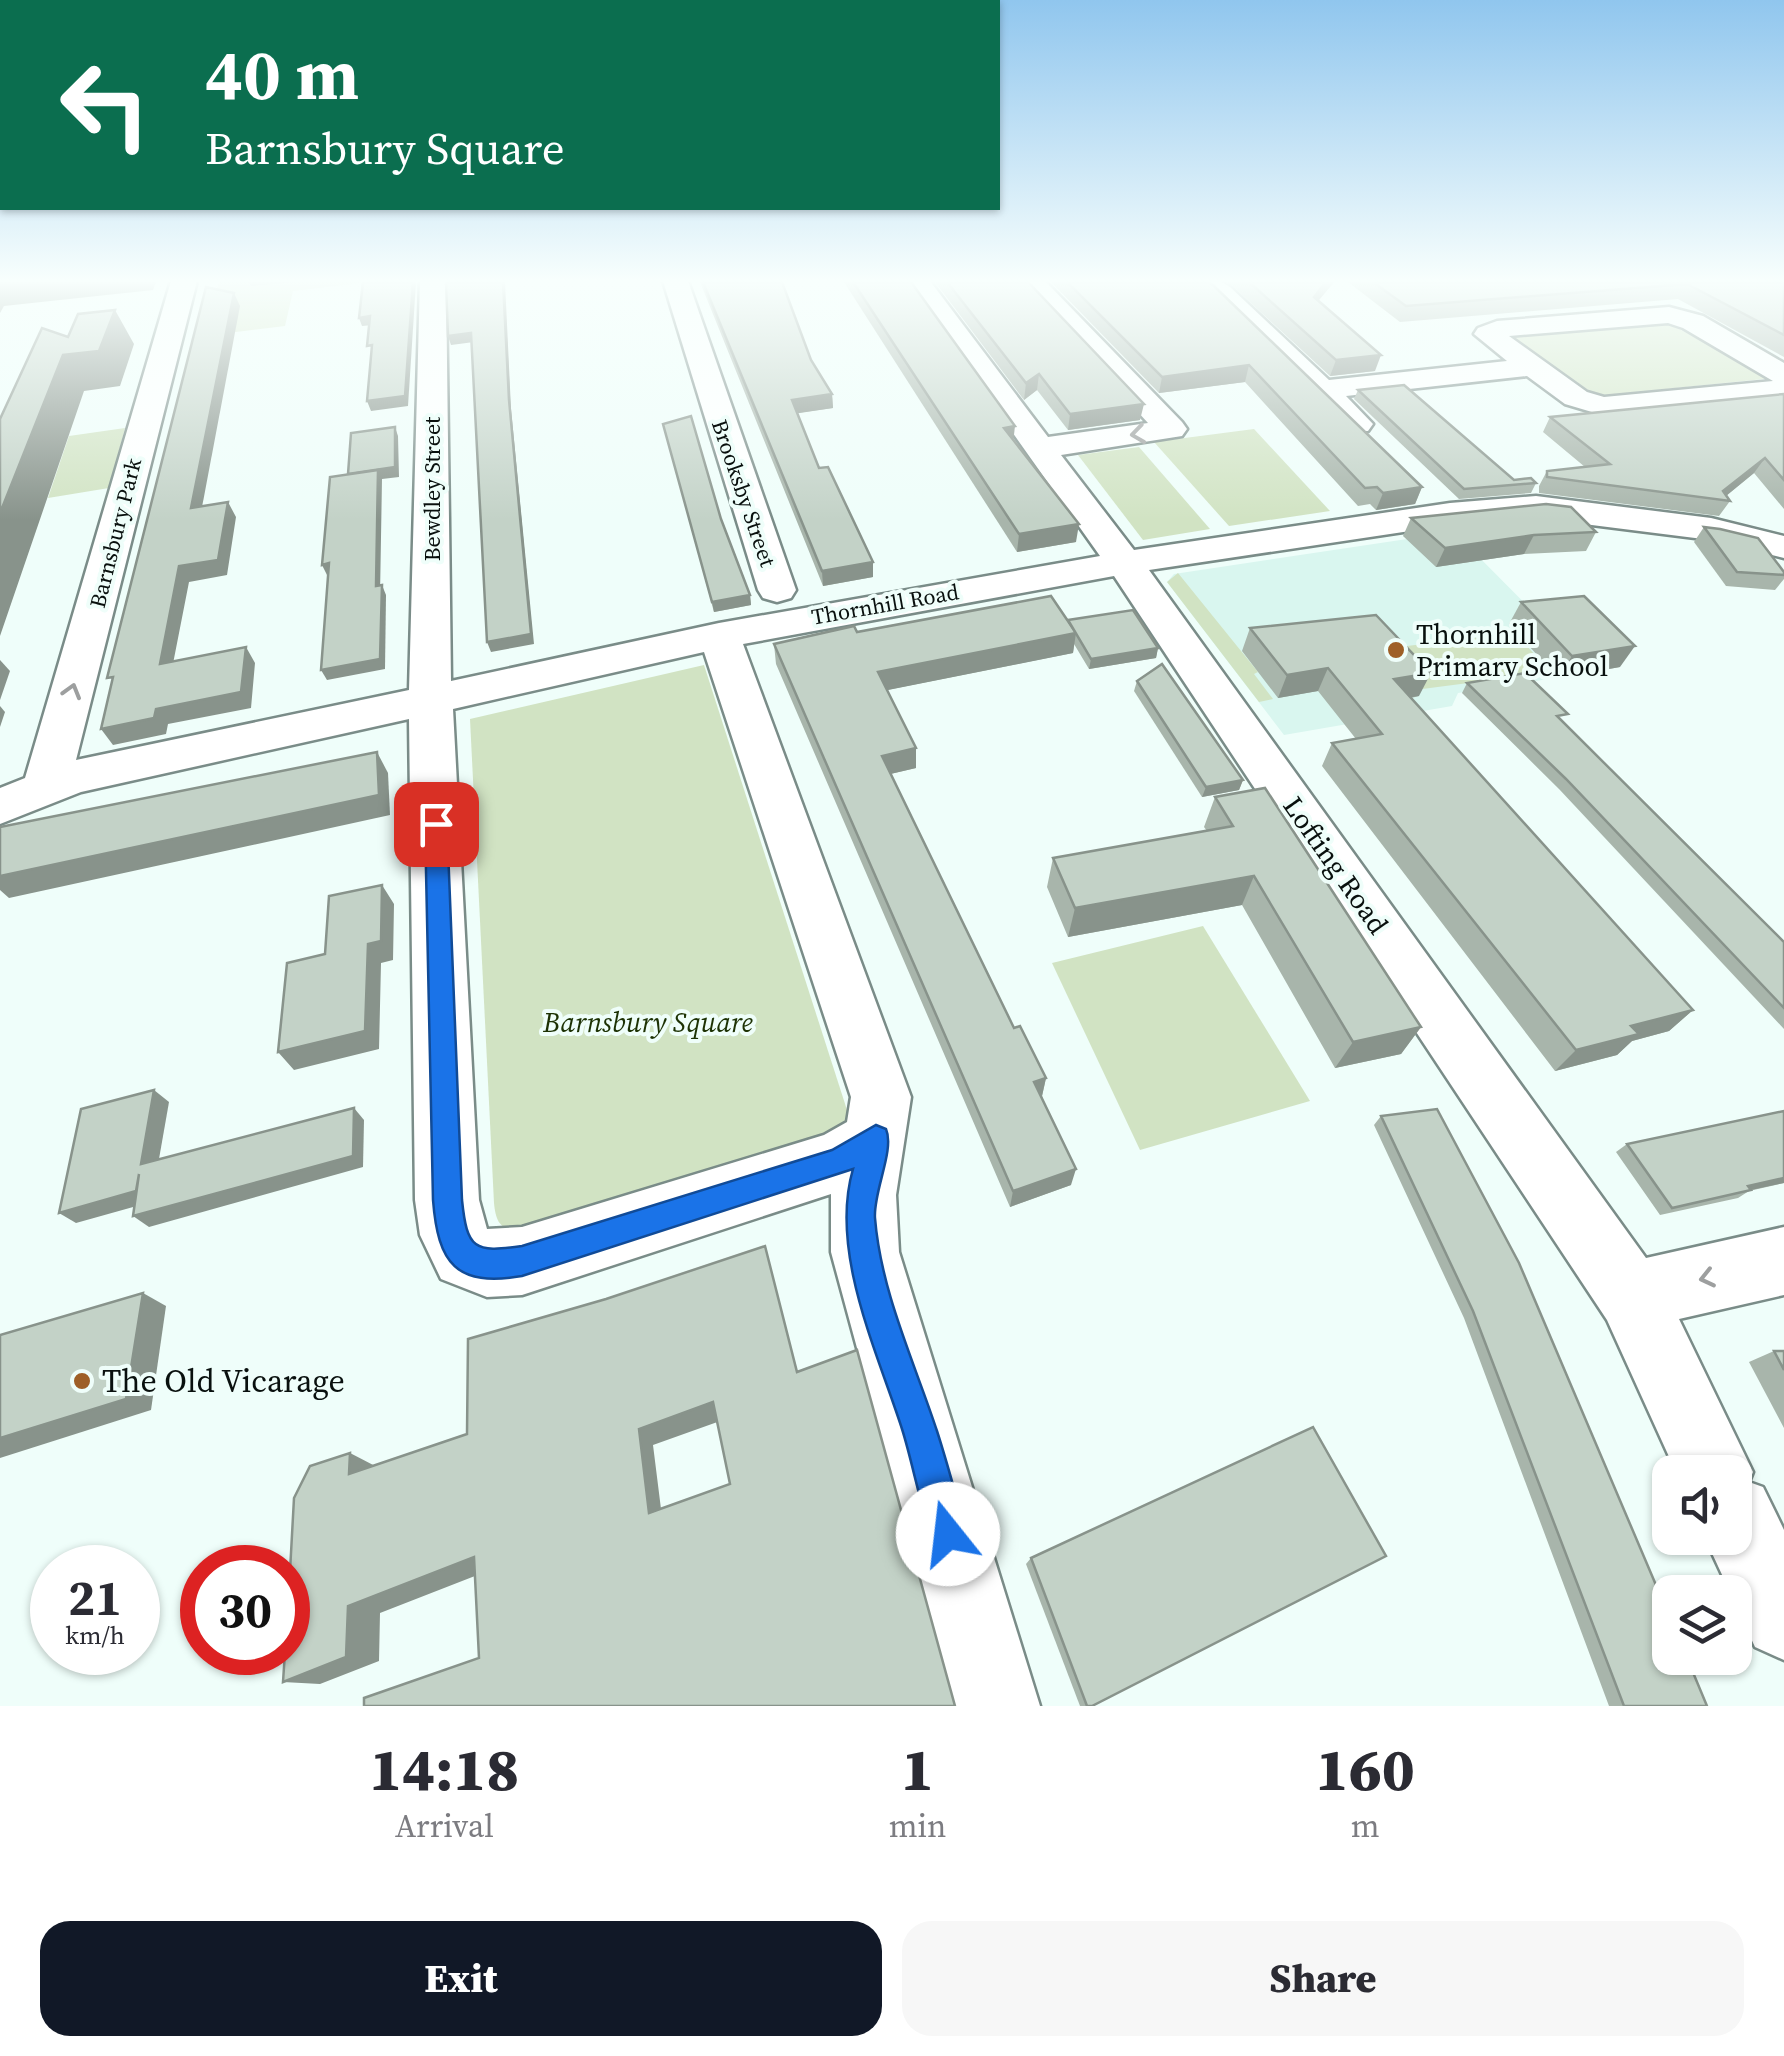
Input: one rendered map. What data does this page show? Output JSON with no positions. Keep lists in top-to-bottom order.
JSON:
{
  "streets": {
    "street": [
      "Bewdley Street",
      "Brooksby Street",
      "Barnsbury Park",
      "Thornhill Road",
      "Lofting Road"
    ]
  },
  "crossings": [
    ["Bewdley Street", "Thornhill Road"],
    ["Barnsbury Park", "Thornhill Road"],
    ["Thornhill Road", "Lofting Road"]
  ],
  "one_way": ["Barnsbury Park"],
  "parks": ["Barnsbury Square"],
  "places": ["Thornhill Primary School", "The Old Vicarage"],
  "page": {
    "turn": ["40 m", "Barnsbury Square"],
    "speed": "21 km/h",
    "limit": "30",
    "eta": [
      "14:18",
      "Arrival",
      "1",
      "min",
      "160",
      "m"
    ],
    "buttons": ["Exit", "Share"]
  }
}
